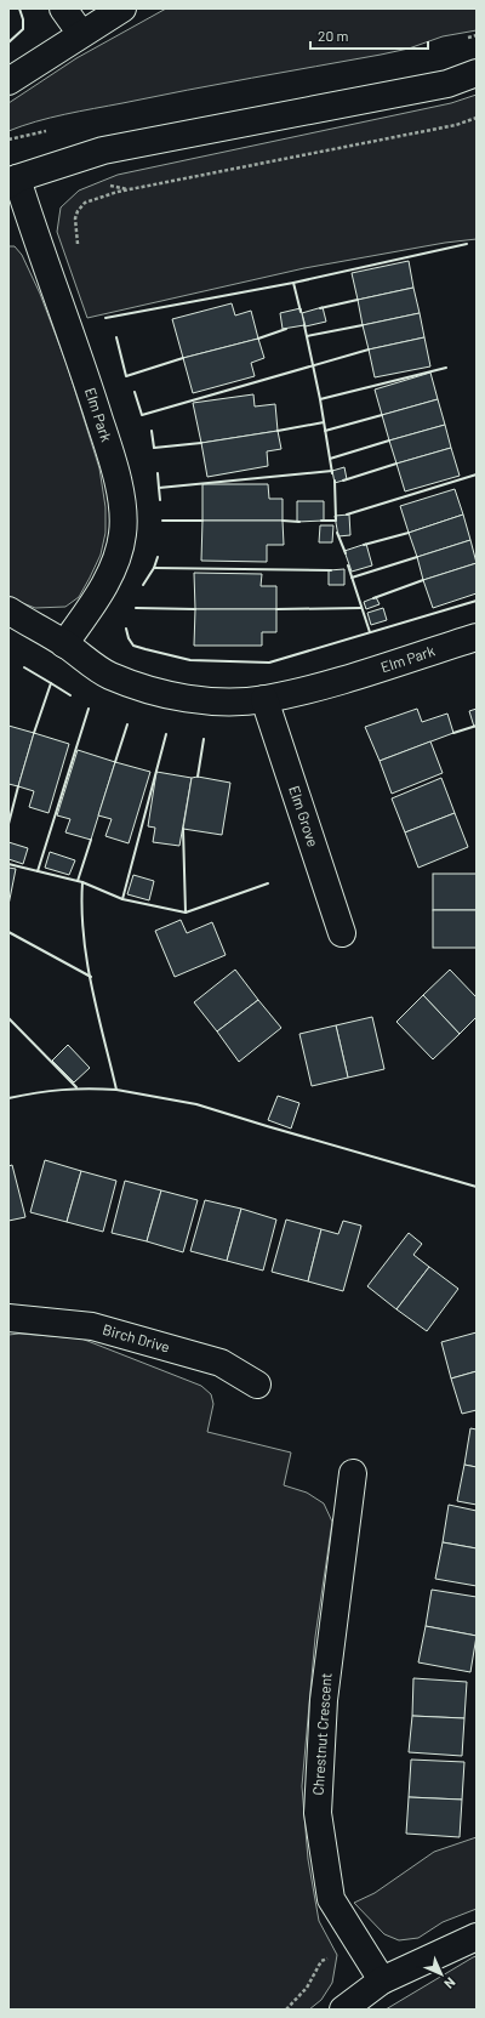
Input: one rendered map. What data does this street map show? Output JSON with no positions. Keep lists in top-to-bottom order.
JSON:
{
  "streets": {
    "street": [
      "Elm Park",
      "Elm Grove",
      "Birch Drive",
      "Chrestnut Crescent"
    ]
  },
  "crossings": [
    ["Elm Park", "Elm Grove"]
  ],
  "scale_bar": "20 m",
  "north": "bottom right"
}
